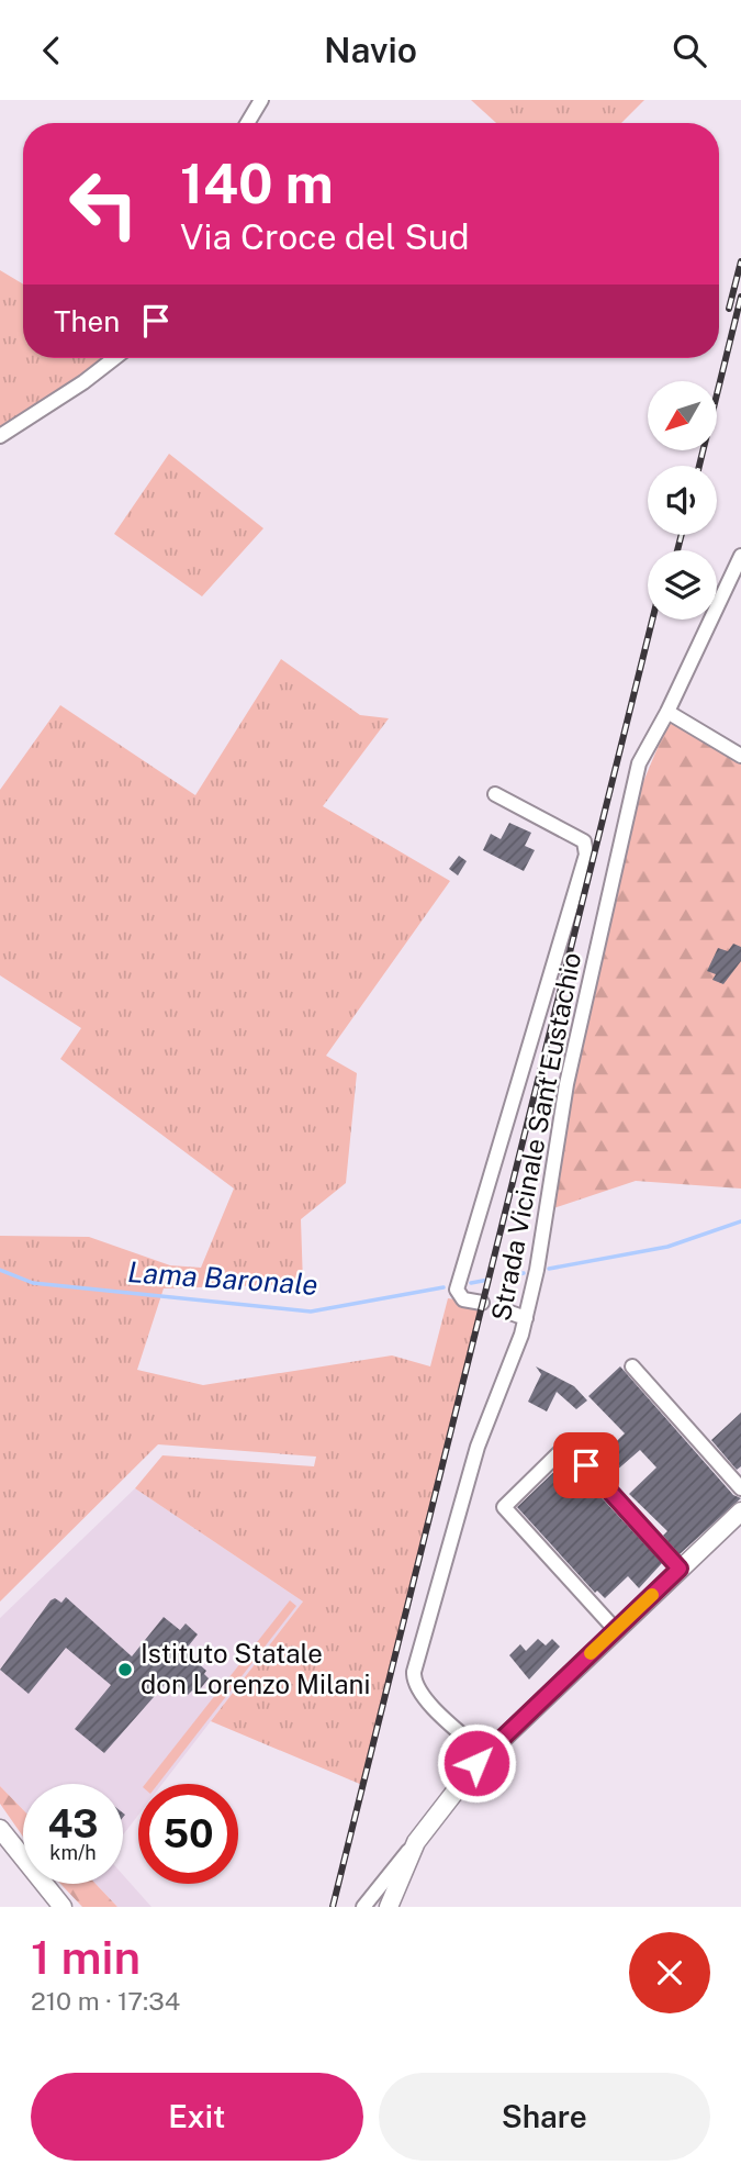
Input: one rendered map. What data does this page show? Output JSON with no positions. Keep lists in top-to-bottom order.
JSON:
{
  "streets": {
    "street": ["Strada Vicinale Sant'Eustachio"]
  },
  "water": ["Lama Baronale"],
  "places": ["Istituto Statale don Lorenzo Milani"],
  "north": "bottom left",
  "page": {
    "header": "Navio",
    "turn": ["140 m", "Via Croce del Sud"],
    "then": "Then",
    "speed": "43 km/h",
    "limit": "50",
    "heading": ["1 min", "210 m · 17:34"],
    "buttons": ["Exit", "Share"]
  }
}
